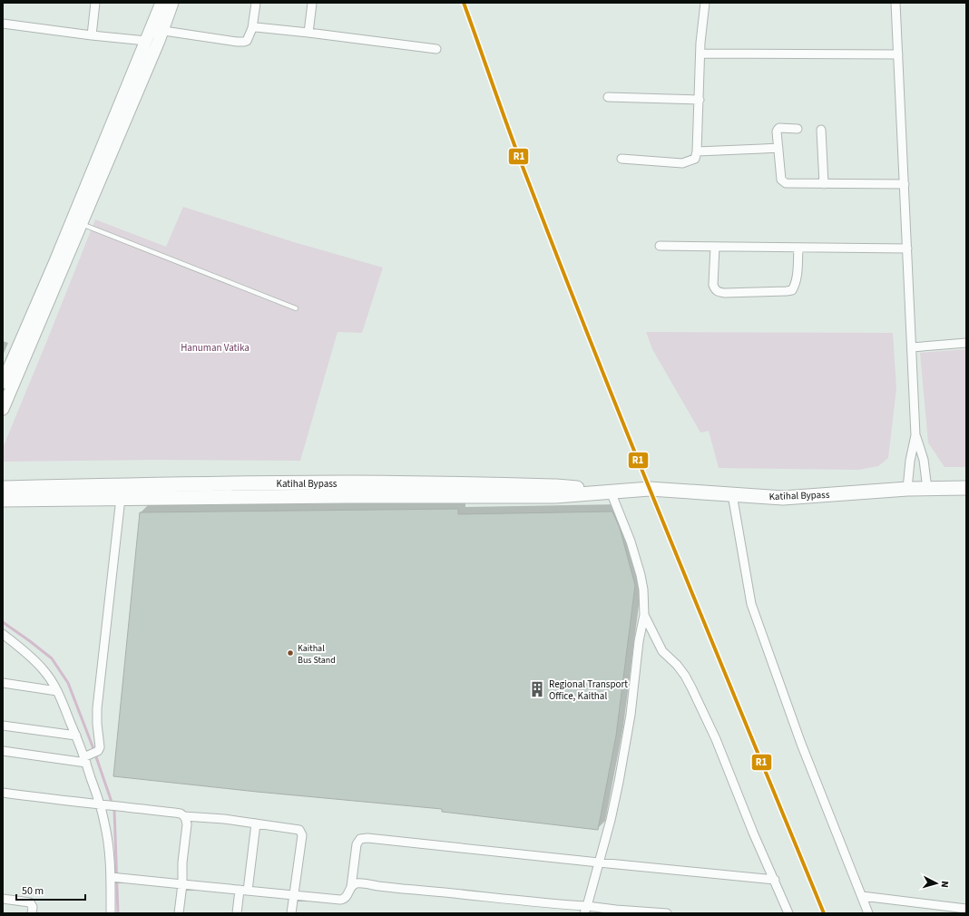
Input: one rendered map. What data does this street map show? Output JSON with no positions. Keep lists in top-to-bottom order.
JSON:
{
  "streets": {
    "main road": ["Katihal Bypass"]
  },
  "parks": ["Hanuman Vatika"],
  "places": {
    "other": ["Kaithal Bus Stand"],
    "building": ["Regional Transport Office, Kaithal"]
  },
  "lines": ["transit line R1"],
  "scale_bar": "50 m",
  "north": "right"
}
